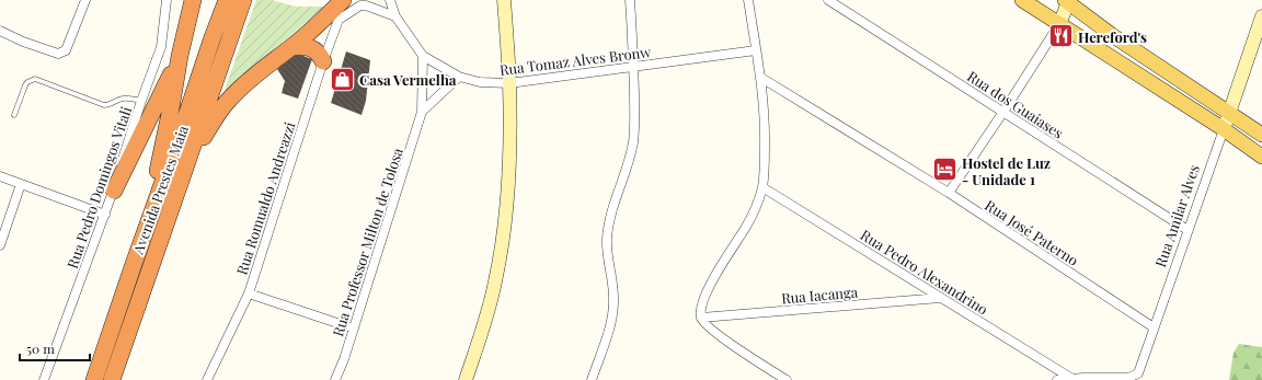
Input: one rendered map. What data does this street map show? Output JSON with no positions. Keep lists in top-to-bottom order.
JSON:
{
  "streets": {
    "highway": ["Avenida Prestes Maia"],
    "street": [
      "Rua Tomaz Alves Bronw",
      "Rua dos Guaiases",
      "Rua Pedro Domingos Vitali",
      "Rua Romualdo Andreazzi",
      "Rua Amilar Alves",
      "Rua José Paterno",
      "Rua Professor Milton de Tolosa",
      "Rua Pedro Alexandrino",
      "Rua Iacanga"
    ]
  },
  "crossings": [
    ["Rua Tomaz Alves Bronw", "Rua Romualdo Andreazzi"],
    ["Rua Tomaz Alves Bronw", "Rua Professor Milton de Tolosa"],
    ["Rua dos Guaiases", "Rua Amilar Alves"],
    ["Rua Amilar Alves", "Rua José Paterno"],
    ["Rua Pedro Alexandrino", "Rua Iacanga"]
  ],
  "places": {
    "restaurant": ["Hereford's"],
    "shop": ["Casa Vermelha"],
    "hotel": ["Hostel de Luz - Unidade 1"]
  },
  "scale_bar": "50 m"
}
